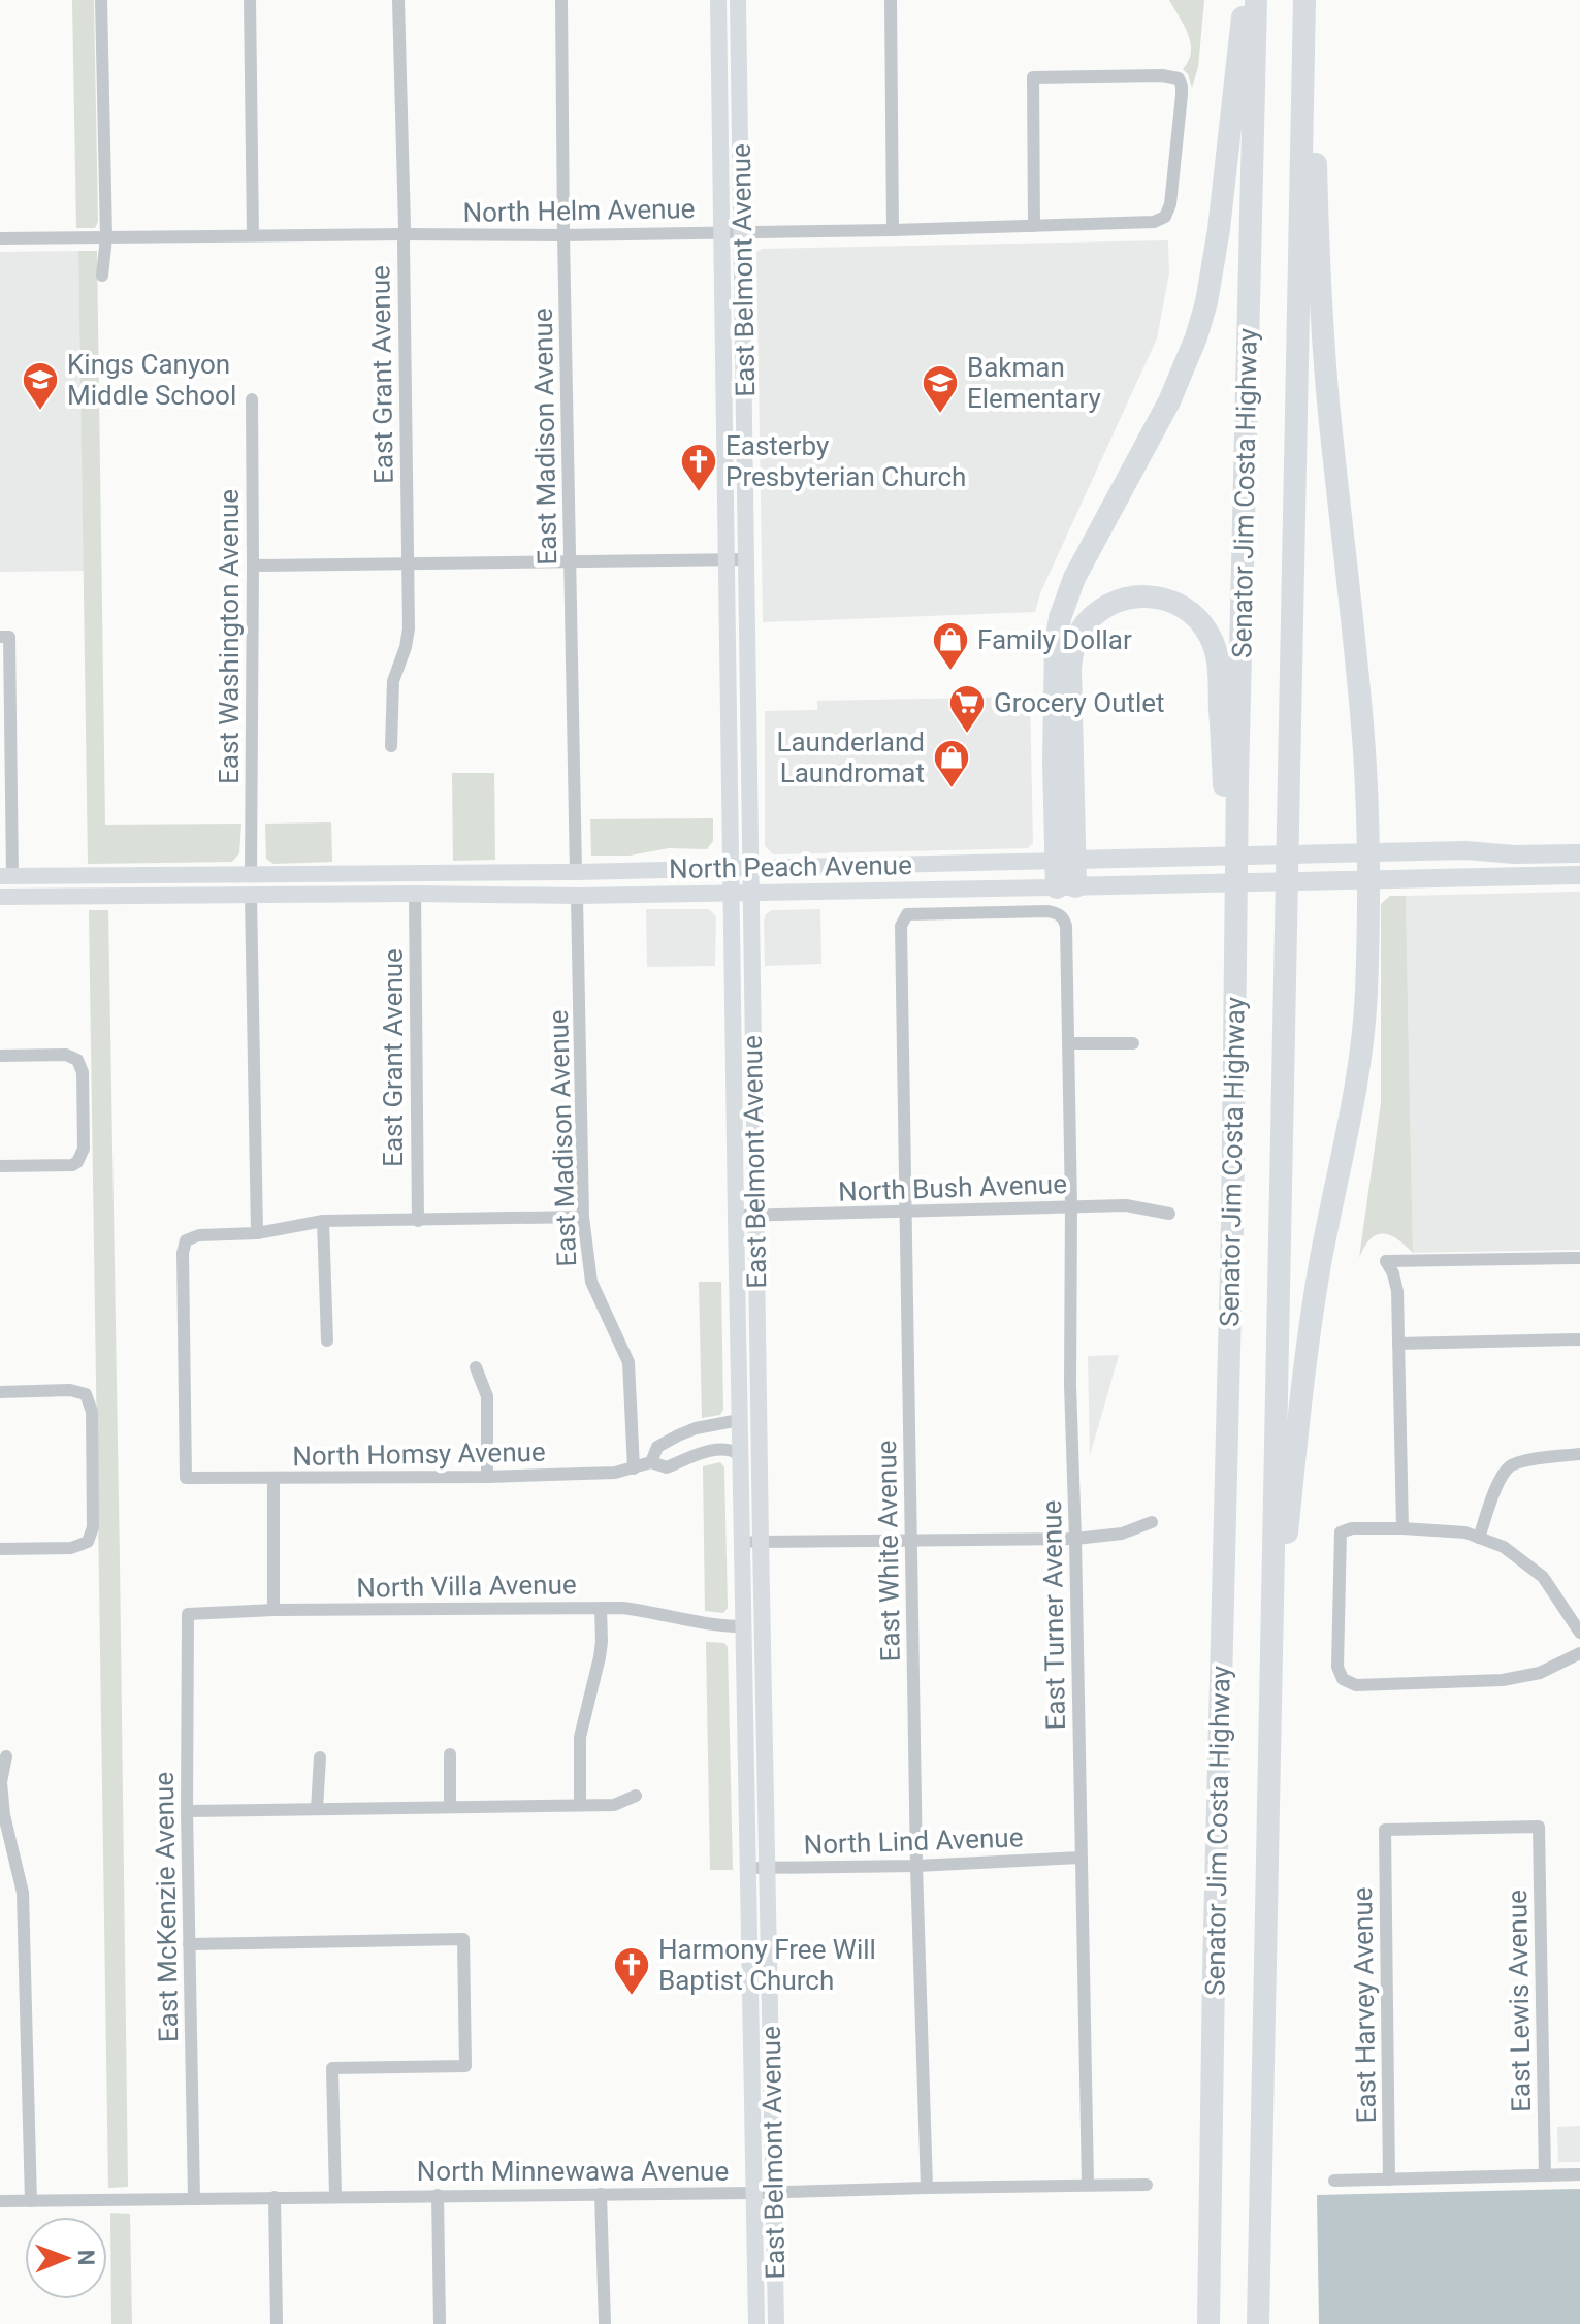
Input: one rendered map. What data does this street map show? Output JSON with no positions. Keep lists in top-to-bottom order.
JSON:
{
  "streets": {
    "highway": ["Senator Jim Costa Highway"],
    "main road": ["East Belmont Avenue", "North Peach Avenue"],
    "street": [
      "North Helm Avenue",
      "East Grant Avenue",
      "East Madison Avenue",
      "East Washington Avenue",
      "North Bush Avenue",
      "North Homsy Avenue",
      "East White Avenue",
      "North Villa Avenue",
      "East Turner Avenue",
      "North Lind Avenue",
      "East McKenzie Avenue",
      "East Lewis Avenue",
      "East Harvey Avenue",
      "North Minnewawa Avenue"
    ]
  },
  "crossings": [
    ["North Helm Avenue", "East Belmont Avenue"],
    ["North Helm Avenue", "East Grant Avenue"],
    ["North Helm Avenue", "East Madison Avenue"],
    ["East Belmont Avenue", "North Peach Avenue"],
    ["East Belmont Avenue", "North Bush Avenue"],
    ["East Belmont Avenue", "North Homsy Avenue"],
    ["East Belmont Avenue", "North Villa Avenue"],
    ["East Belmont Avenue", "North Lind Avenue"],
    ["East Belmont Avenue", "North Minnewawa Avenue"],
    ["East Grant Avenue", "North Peach Avenue"],
    ["East Madison Avenue", "North Peach Avenue"],
    ["East Madison Avenue", "North Homsy Avenue"],
    ["East Washington Avenue", "North Peach Avenue"],
    ["North Bush Avenue", "East White Avenue"],
    ["North Bush Avenue", "East Turner Avenue"],
    ["East White Avenue", "East Turner Avenue"],
    ["East White Avenue", "North Lind Avenue"],
    ["East White Avenue", "North Minnewawa Avenue"],
    ["North Villa Avenue", "East McKenzie Avenue"],
    ["East Turner Avenue", "North Lind Avenue"],
    ["East Turner Avenue", "North Minnewawa Avenue"],
    ["East McKenzie Avenue", "North Minnewawa Avenue"],
    ["East Lewis Avenue", "East Harvey Avenue"]
  ],
  "places": {
    "school or university": ["Kings Canyon Middle School", "Bakman Elementary"],
    "church": ["Easterby Presbyterian Church", "Harmony Free Will Baptist Church"],
    "shop": ["Family Dollar", "Launderland Laundromat"],
    "supermarket": ["Grocery Outlet"]
  },
  "north": "right"
}
